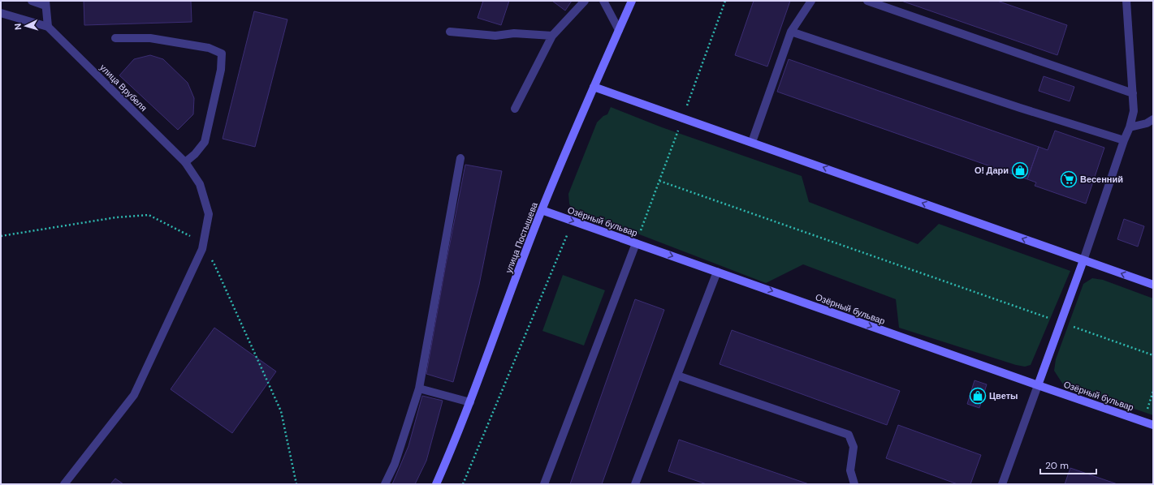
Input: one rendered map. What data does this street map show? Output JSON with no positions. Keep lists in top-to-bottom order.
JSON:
{
  "streets": {
    "street": ["улица Врубеля", "Озёрный бульвар", "улица Постышева"]
  },
  "crossings": [
    ["Озёрный бульвар", "улица Постышева"]
  ],
  "one_way": ["Озёрный бульвар"],
  "places": {
    "shop": ["О! Дари", "Цветы"],
    "supermarket": ["Весенний"]
  },
  "scale_bar": "20 m",
  "north": "left"
}
